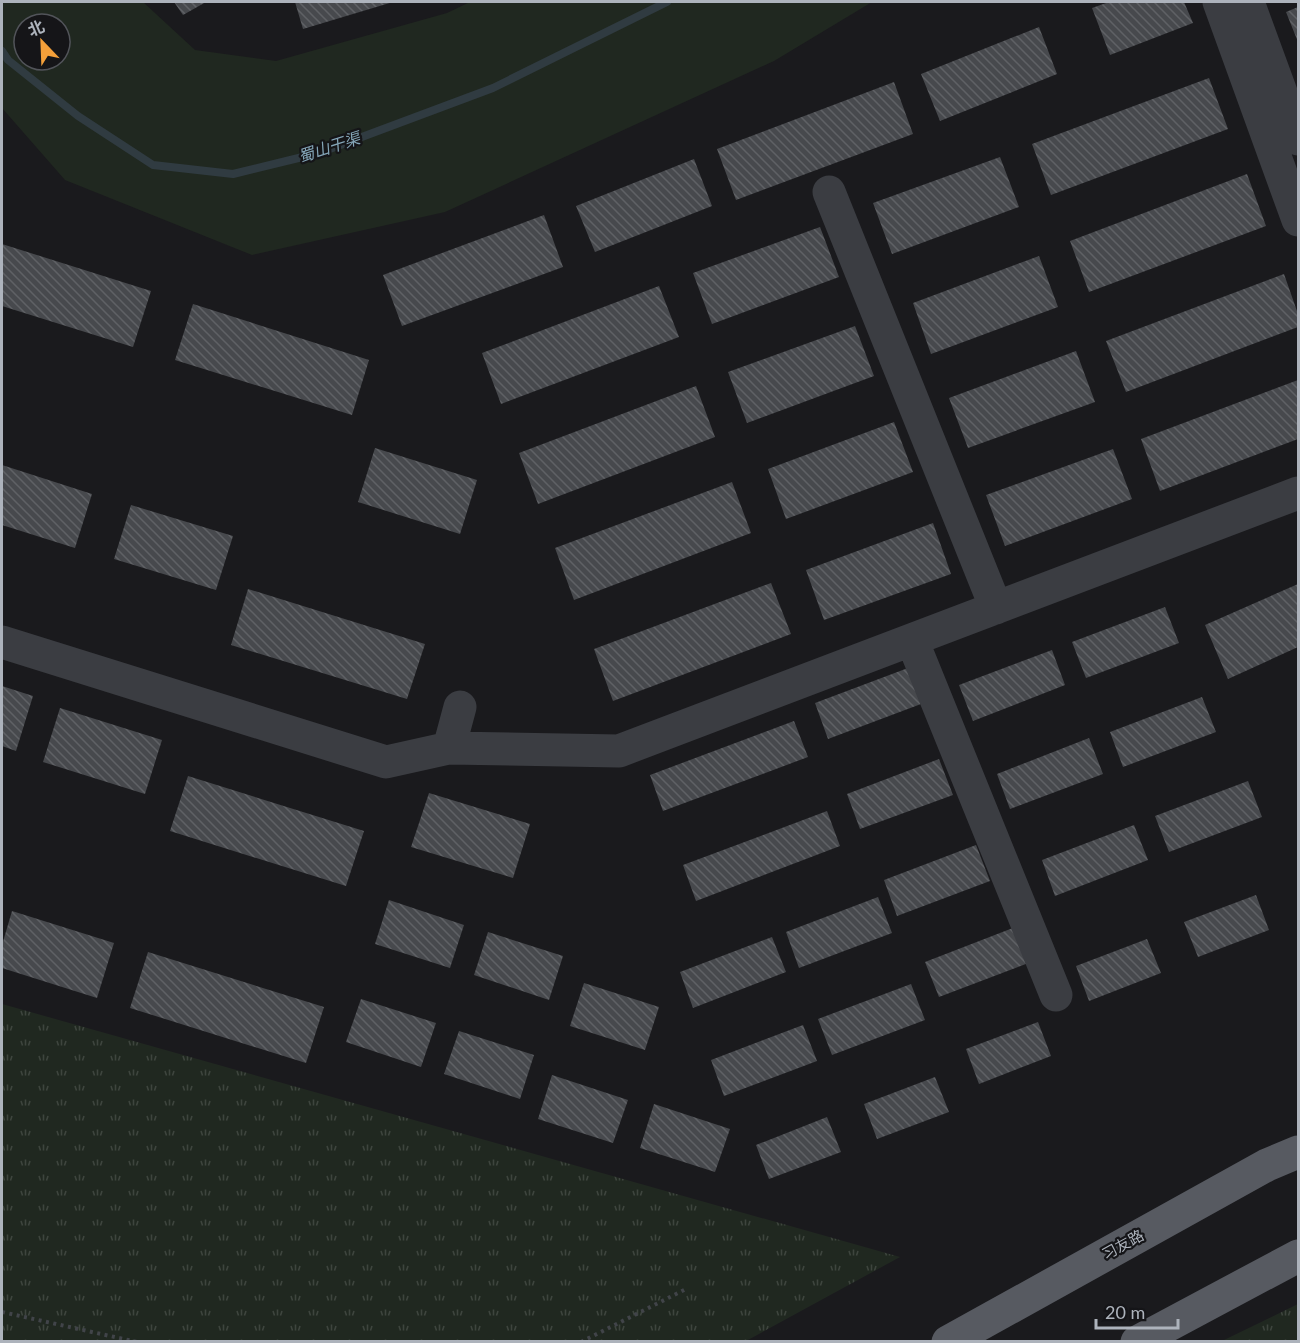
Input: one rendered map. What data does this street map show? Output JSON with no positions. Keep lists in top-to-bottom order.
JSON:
{
  "streets": {
    "main road": ["习友路"]
  },
  "water": ["蜀山干渠"],
  "scale_bar": "20 m",
  "north": "top left"
}
